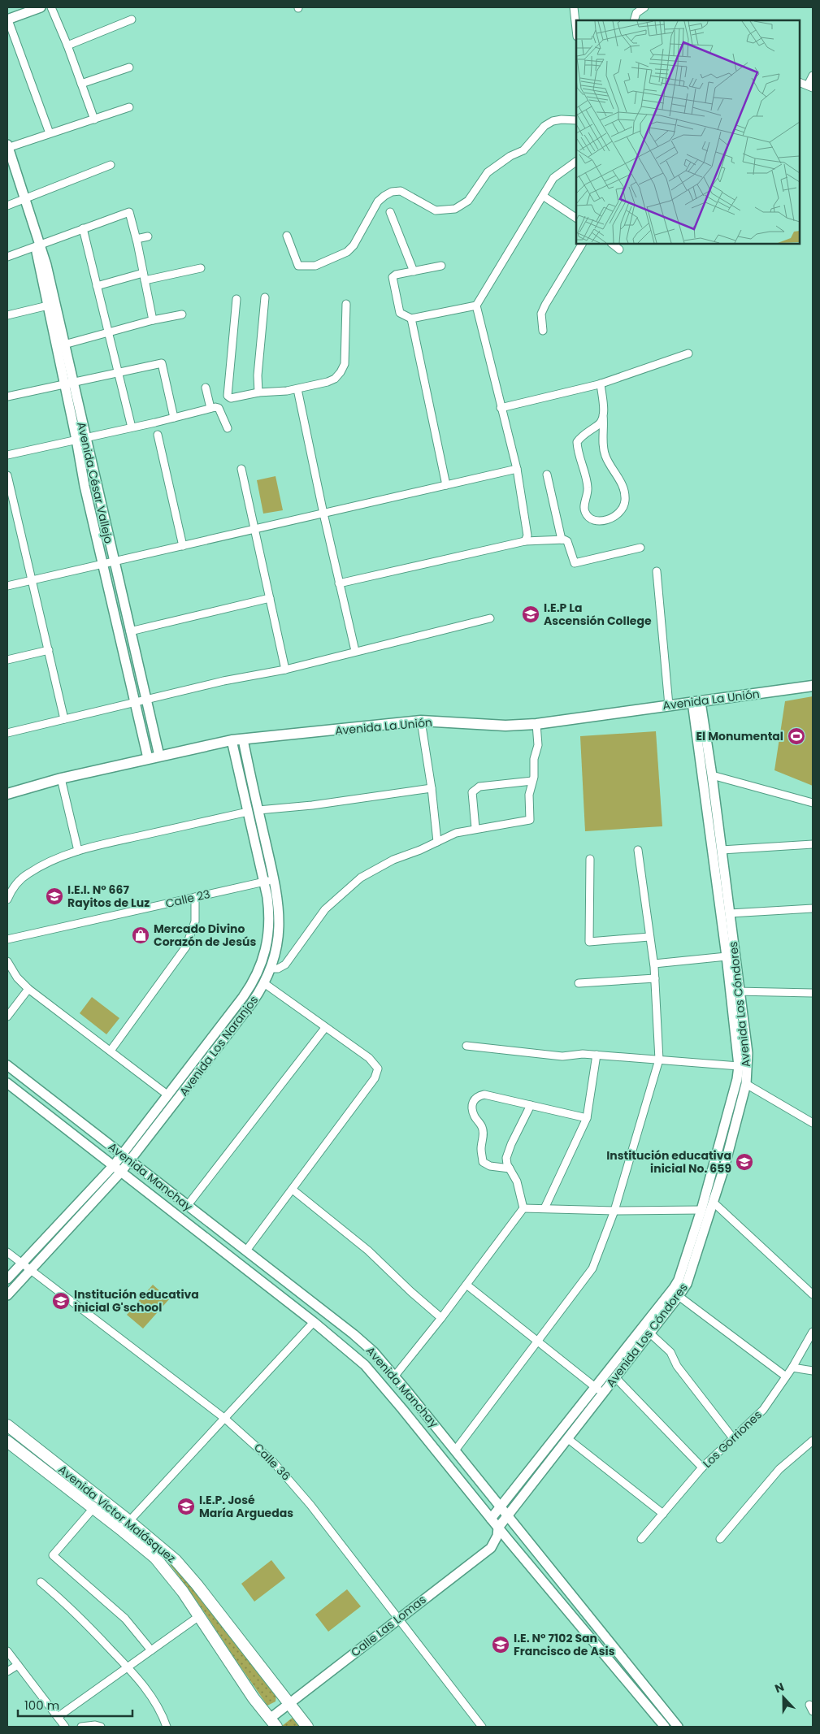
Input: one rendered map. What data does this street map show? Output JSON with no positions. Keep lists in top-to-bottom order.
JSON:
{
  "streets": {
    "main road": ["Avenida La Unión", "Avenida Victor Malásquez"],
    "street": [
      "Avenida César Vallejo",
      "Calle 23",
      "Avenida Los Cóndores",
      "Avenida Los Naranjos",
      "Avenida Manchay",
      "Los Gorriones",
      "Calle 36",
      "Calle Las Lomas"
    ]
  },
  "crossings": [
    ["Avenida César Vallejo", "Avenida La Unión"],
    ["Avenida La Unión", "Avenida Los Cóndores"],
    ["Avenida La Unión", "Avenida Los Naranjos"],
    ["Calle 23", "Avenida Los Naranjos"],
    ["Avenida Los Cóndores", "Avenida Manchay"],
    ["Avenida Los Cóndores", "Calle Las Lomas"],
    ["Avenida Los Naranjos", "Avenida Manchay"],
    ["Avenida Los Naranjos", "Calle 36"],
    ["Avenida Manchay", "Calle Las Lomas"],
    ["Calle 36", "Calle Las Lomas"],
    ["Avenida Victor Malásquez", "Calle Las Lomas"]
  ],
  "places": {
    "school or university": [
      "I.E.P La Ascensión College",
      "I.E.I. N° 667 Rayitos de Luz",
      "Institución educativa inicial No. 659",
      "Institución educativa inicial G'school",
      "I.E.P. José María Arguedas",
      "I.E. N° 7102 San Francisco de Asis"
    ],
    "sports": ["El Monumental"],
    "shop": ["Mercado Divino Corazón de Jesús"]
  },
  "scale_bar": "100 m",
  "north": "top"
}
